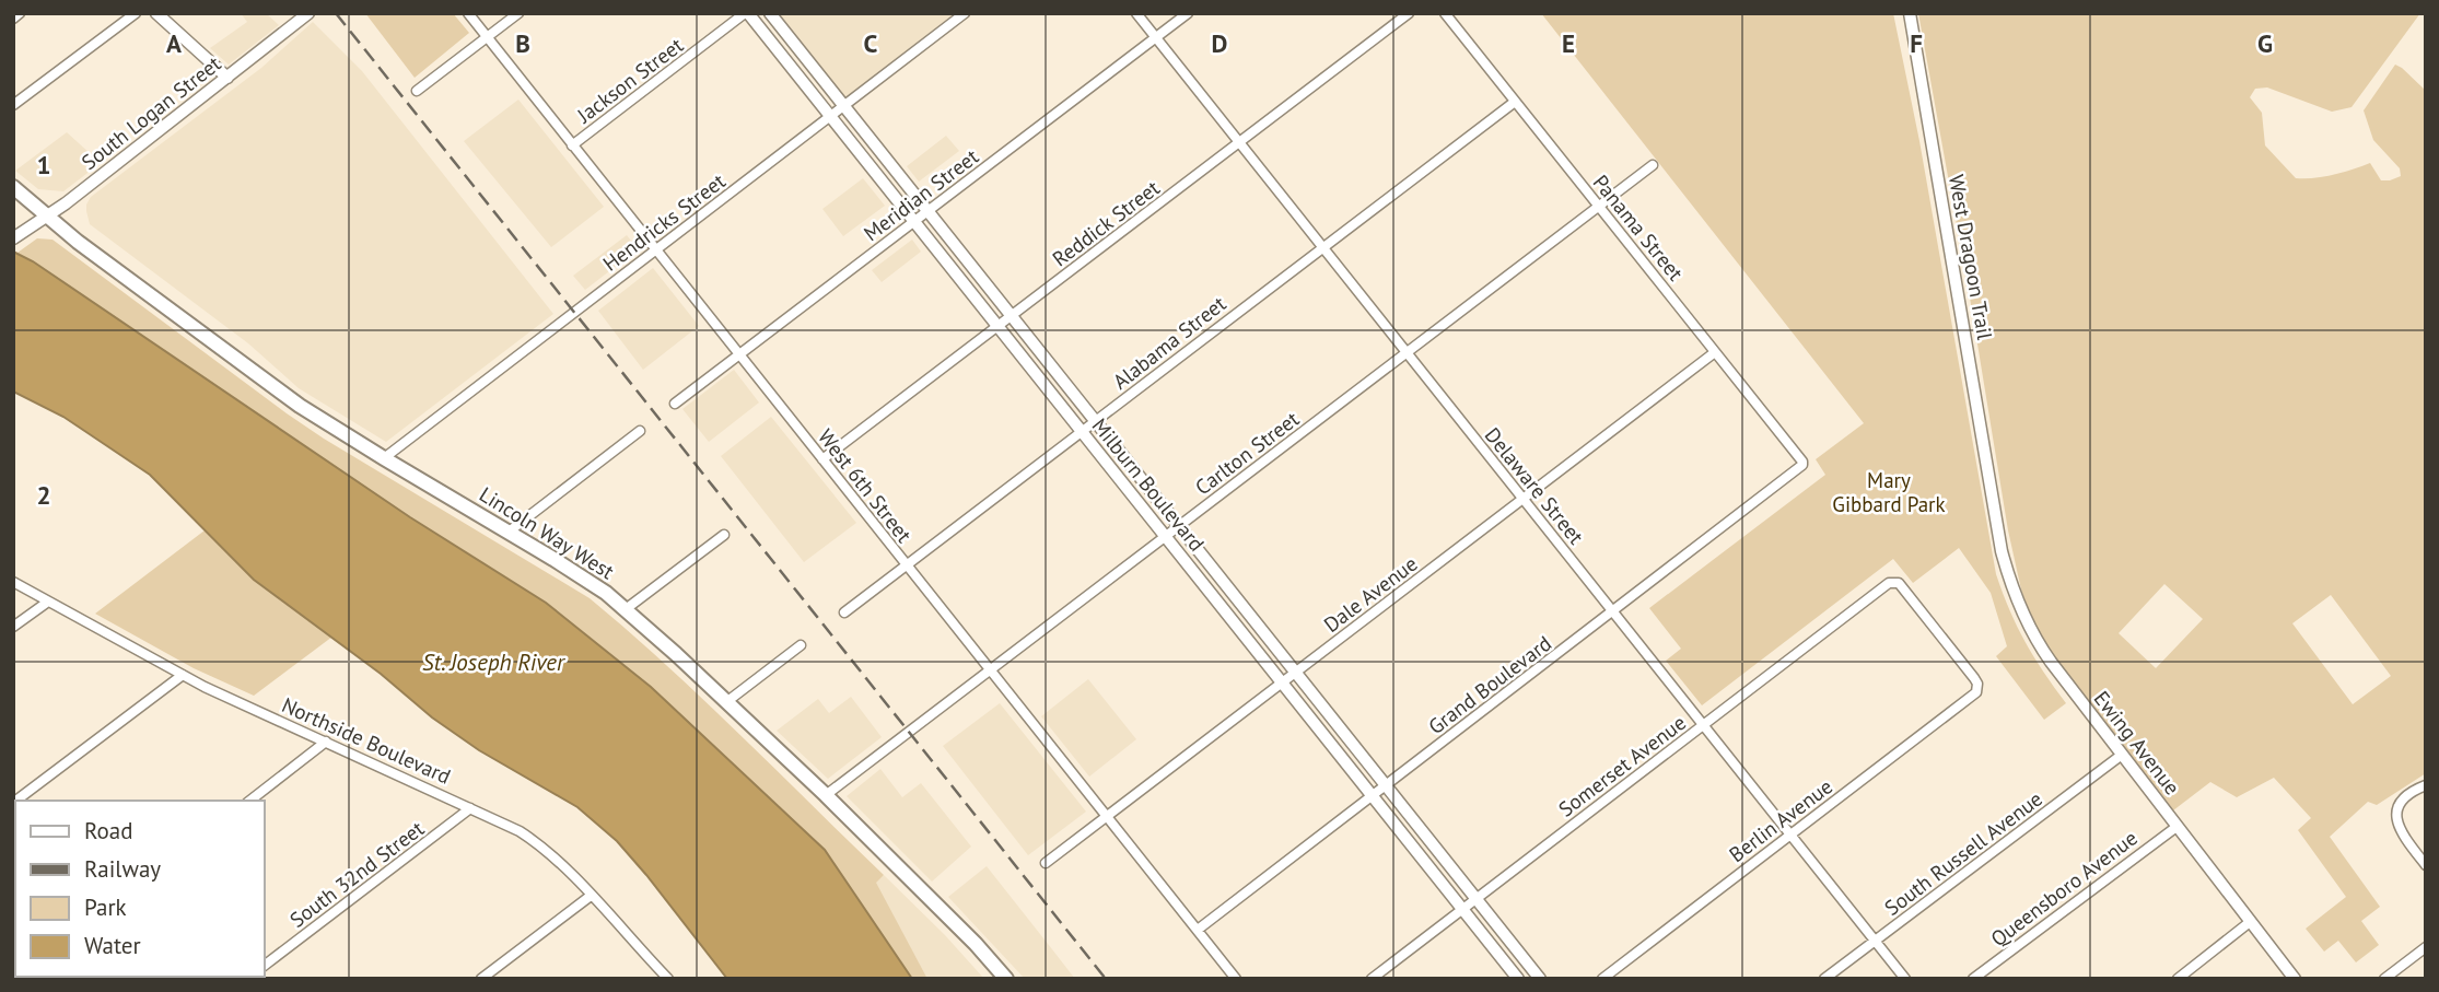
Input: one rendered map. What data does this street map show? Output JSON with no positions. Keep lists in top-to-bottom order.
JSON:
{
  "streets": {
    "main road": ["Lincoln Way West"],
    "street": [
      "Jackson Street",
      "South Logan Street",
      "Meridian Street",
      "Hendricks Street",
      "Reddick Street",
      "Panama Street",
      "West Dragoon Trail",
      "Alabama Street",
      "Carlton Street",
      "Milburn Boulevard",
      "West 6th Street",
      "Delaware Street",
      "Dale Avenue",
      "Grand Boulevard",
      "Northside Boulevard",
      "Ewing Avenue",
      "Somerset Avenue",
      "Berlin Avenue",
      "South Russell Avenue",
      "South 32nd Street",
      "Queensboro Avenue"
    ]
  },
  "crossings": [
    ["Jackson Street", "Milburn Boulevard"],
    ["Jackson Street", "West 6th Street"],
    ["South Logan Street", "Lincoln Way West"],
    ["Meridian Street", "Milburn Boulevard"],
    ["Meridian Street", "West 6th Street"],
    ["Meridian Street", "Delaware Street"],
    ["Hendricks Street", "Milburn Boulevard"],
    ["Hendricks Street", "West 6th Street"],
    ["Hendricks Street", "Lincoln Way West"],
    ["Reddick Street", "Milburn Boulevard"],
    ["Reddick Street", "West 6th Street"],
    ["Reddick Street", "Delaware Street"],
    ["Panama Street", "Alabama Street"],
    ["Panama Street", "Carlton Street"],
    ["Panama Street", "Dale Avenue"],
    ["Panama Street", "Grand Boulevard"],
    ["West Dragoon Trail", "Ewing Avenue"],
    ["Alabama Street", "Milburn Boulevard"],
    ["Alabama Street", "West 6th Street"],
    ["Alabama Street", "Delaware Street"],
    ["Carlton Street", "Milburn Boulevard"],
    ["Carlton Street", "West 6th Street"],
    ["Carlton Street", "Delaware Street"],
    ["Carlton Street", "Lincoln Way West"],
    ["Milburn Boulevard", "Dale Avenue"],
    ["Milburn Boulevard", "Grand Boulevard"],
    ["Milburn Boulevard", "Somerset Avenue"],
    ["West 6th Street", "Dale Avenue"],
    ["West 6th Street", "Grand Boulevard"],
    ["Delaware Street", "Dale Avenue"],
    ["Delaware Street", "Grand Boulevard"],
    ["Delaware Street", "Somerset Avenue"],
    ["Delaware Street", "Berlin Avenue"],
    ["Delaware Street", "South Russell Avenue"],
    ["Northside Boulevard", "South 32nd Street"],
    ["Ewing Avenue", "South Russell Avenue"],
    ["Ewing Avenue", "Queensboro Avenue"],
    ["Somerset Avenue", "Berlin Avenue"]
  ],
  "water": ["St. Joseph River"],
  "parks": ["Mary Gibbard Park"],
  "legend": [
    "Road",
    "Railway",
    "Park",
    "Water"
  ],
  "grid": {
    "columns": [
      "A",
      "B",
      "C",
      "D",
      "E",
      "F",
      "G"
    ],
    "rows": ["1", "2"]
  }
}
